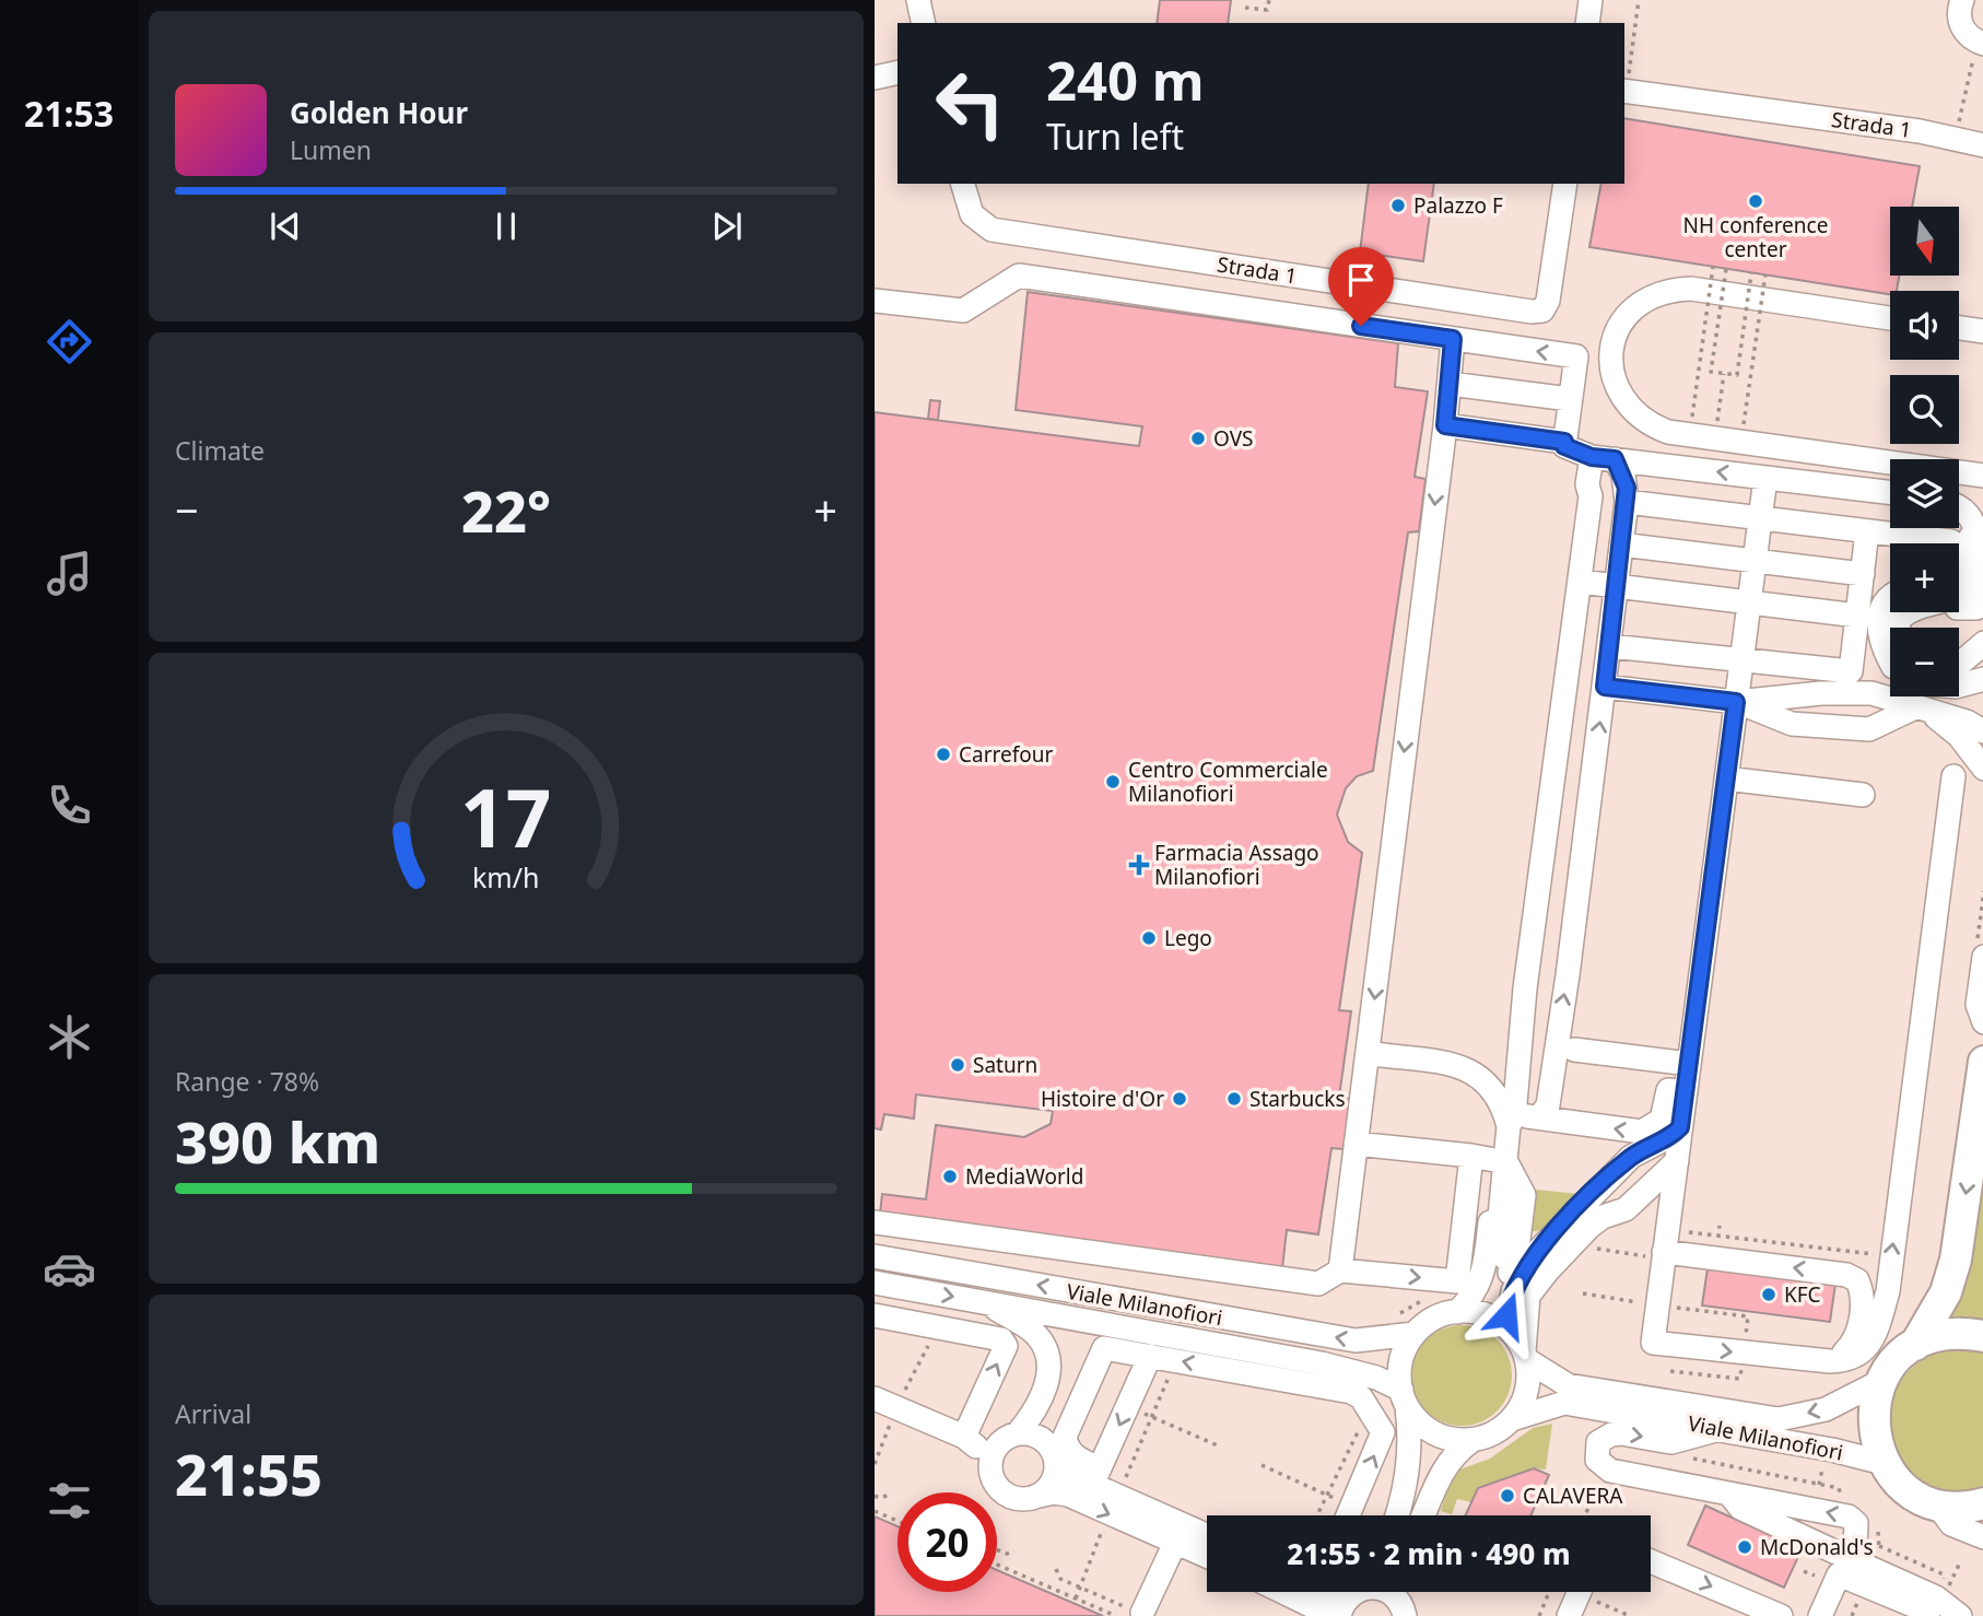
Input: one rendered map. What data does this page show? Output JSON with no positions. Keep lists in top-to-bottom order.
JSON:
{
  "streets": {
    "main road": ["Viale Milanofiori"],
    "street": ["Strada 1"]
  },
  "places": {
    "other": [
      "NH conference center",
      "Palazzo F",
      "OVS",
      "Carrefour",
      "Centro Commerciale Milanofiori",
      "Lego",
      "Saturn",
      "Histoire d'Or",
      "Starbucks",
      "MediaWorld",
      "KFC",
      "CALAVERA",
      "McDonald's"
    ],
    "health": ["Farmacia Assago Milanofiori"]
  },
  "north": "bottom",
  "page": {
    "tabs": "21:53",
    "turn": ["240 m", "Turn left"],
    "song": ["Golden Hour", "Lumen"],
    "map_buttons": ["+", "−"],
    "tile": [
      "Climate",
      ["Range · 78%", "390 km"],
      ["Arrival", "21:55"]
    ],
    "heat": ["−", "22°", "+"],
    "limit": "20",
    "trip": "21:55 · 2 min · 490 m",
    "gauge": ["17", "km/h"]
  }
}
